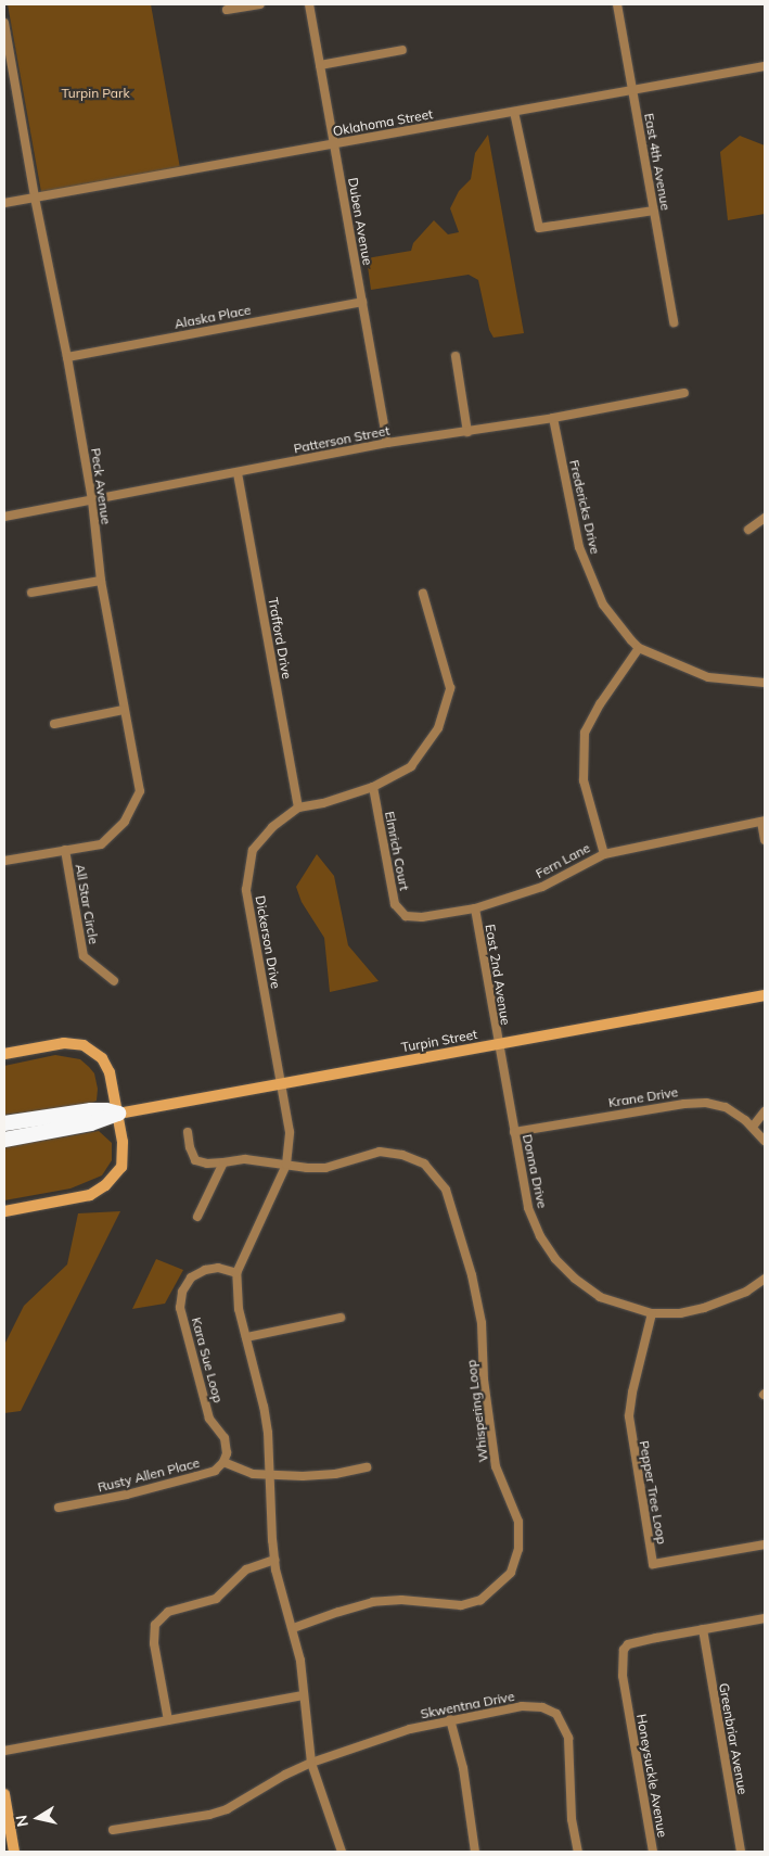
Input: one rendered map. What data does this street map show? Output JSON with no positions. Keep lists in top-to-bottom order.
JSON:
{
  "streets": {
    "street": [
      "Oklahoma Street",
      "East 4th Avenue",
      "Duben Avenue",
      "Alaska Place",
      "Patterson Street",
      "Peck Avenue",
      "Fredericks Drive",
      "Trafford Drive",
      "Elmrich Court",
      "Fern Lane",
      "All Star Circle",
      "Dickerson Drive",
      "East 2nd Avenue",
      "Turpin Street",
      "Krane Drive",
      "Donna Drive",
      "Kara Sue Loop",
      "Whispering Loop",
      "Rusty Allen Place",
      "Pepper Tree Loop",
      "Skwentna Drive",
      "Greenbriar Avenue",
      "Honeysuckle Avenue"
    ]
  },
  "crossings": [
    ["Oklahoma Street", "East 4th Avenue"],
    ["Oklahoma Street", "Duben Avenue"],
    ["Oklahoma Street", "Peck Avenue"],
    ["Duben Avenue", "Alaska Place"],
    ["Duben Avenue", "Patterson Street"],
    ["Alaska Place", "Peck Avenue"],
    ["Patterson Street", "Peck Avenue"],
    ["Patterson Street", "Fredericks Drive"],
    ["Patterson Street", "Trafford Drive"],
    ["Peck Avenue", "All Star Circle"],
    ["Trafford Drive", "Dickerson Drive"],
    ["Elmrich Court", "Fern Lane"],
    ["Elmrich Court", "Dickerson Drive"],
    ["Fern Lane", "East 2nd Avenue"],
    ["Dickerson Drive", "Turpin Street"],
    ["Dickerson Drive", "Kara Sue Loop"],
    ["Dickerson Drive", "Whispering Loop"],
    ["East 2nd Avenue", "Turpin Street"],
    ["East 2nd Avenue", "Donna Drive"],
    ["Turpin Street", "Donna Drive"],
    ["Krane Drive", "Donna Drive"],
    ["Donna Drive", "Pepper Tree Loop"],
    ["Kara Sue Loop", "Rusty Allen Place"],
    ["Greenbriar Avenue", "Honeysuckle Avenue"]
  ],
  "parks": ["Turpin Park"],
  "north": "left"
}
